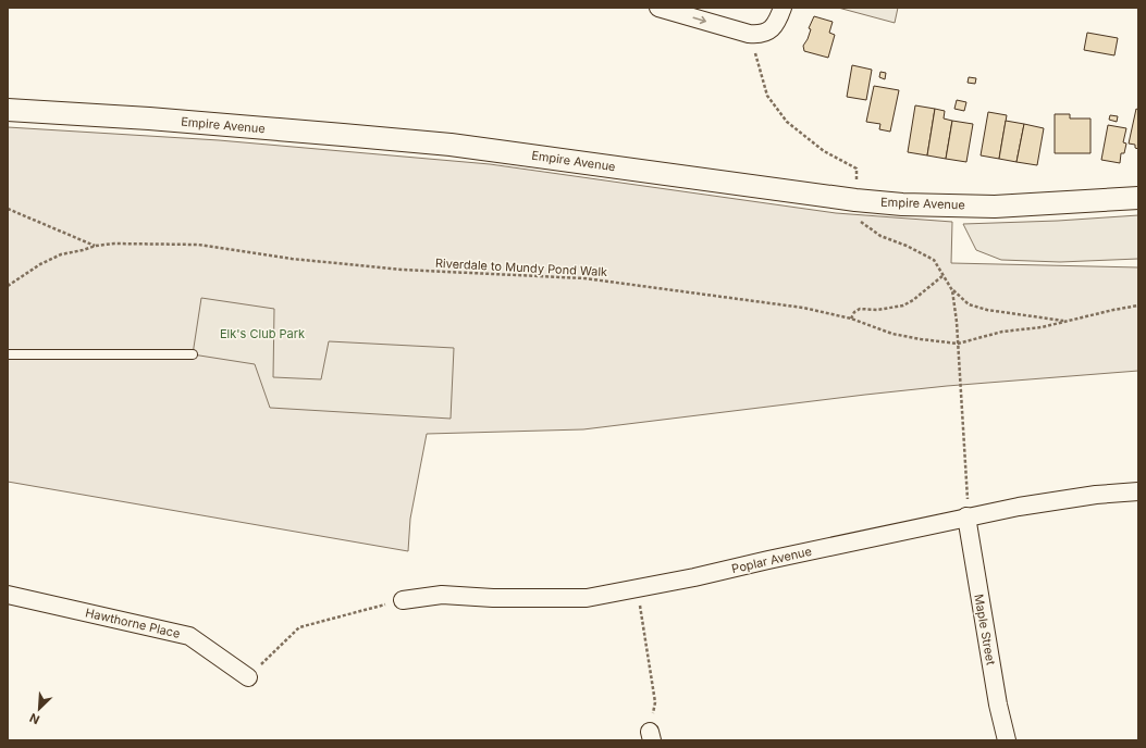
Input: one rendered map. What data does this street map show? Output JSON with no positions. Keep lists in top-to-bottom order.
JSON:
{
  "streets": {
    "street": [
      "Empire Avenue",
      "Poplar Avenue",
      "Hawthorne Place",
      "Maple Street"
    ],
    "path": ["Riverdale to Mundy Pond Walk"]
  },
  "crossings": [
    ["Poplar Avenue", "Maple Street"]
  ],
  "parks": ["Elk's Club Park"],
  "north": "bottom left"
}
